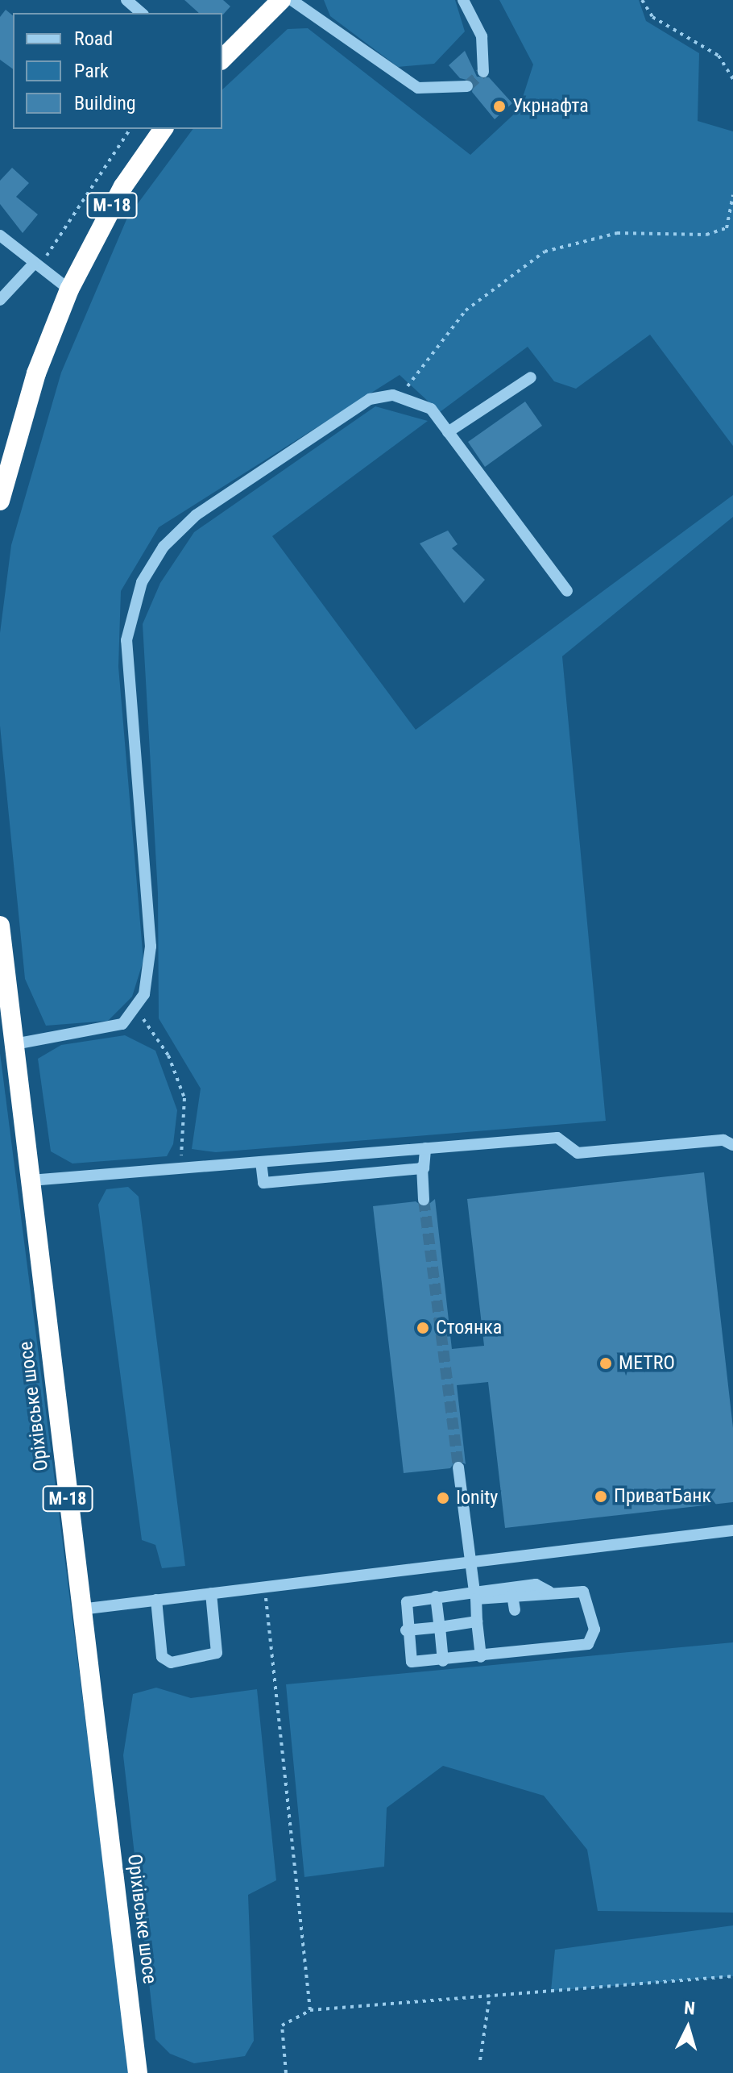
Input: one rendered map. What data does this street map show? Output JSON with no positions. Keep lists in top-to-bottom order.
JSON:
{
  "streets": {
    "highway": ["М-18", "Оріхівське шосе"]
  },
  "places": [
    "Укрнафта",
    "Стоянка",
    "METRO",
    "ПриватБанк",
    "Ionity"
  ],
  "legend": ["Road", "Park", "Building"],
  "north": "top"
}
